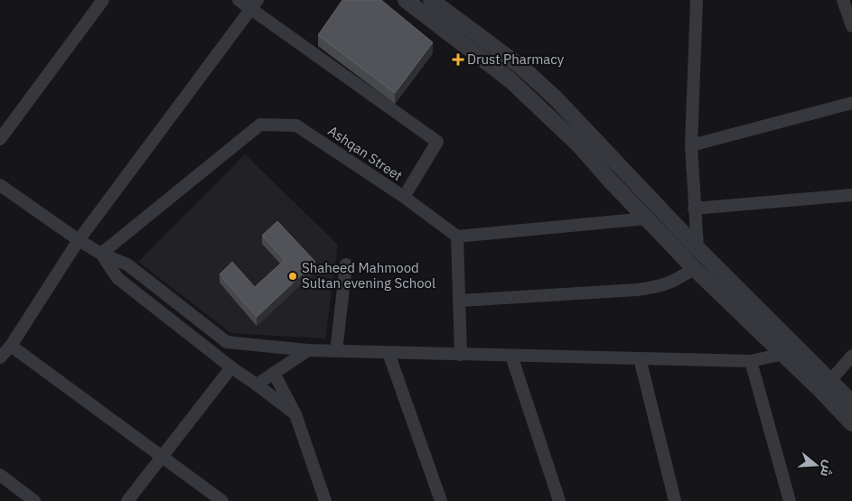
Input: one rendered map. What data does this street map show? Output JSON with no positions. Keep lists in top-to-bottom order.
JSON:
{
  "streets": {
    "street": ["Ashqan Street"]
  },
  "places": {
    "health": ["Drust Pharmacy"],
    "other": ["Shaheed Mahmood Sultan evening School"]
  },
  "north": "right"
}
